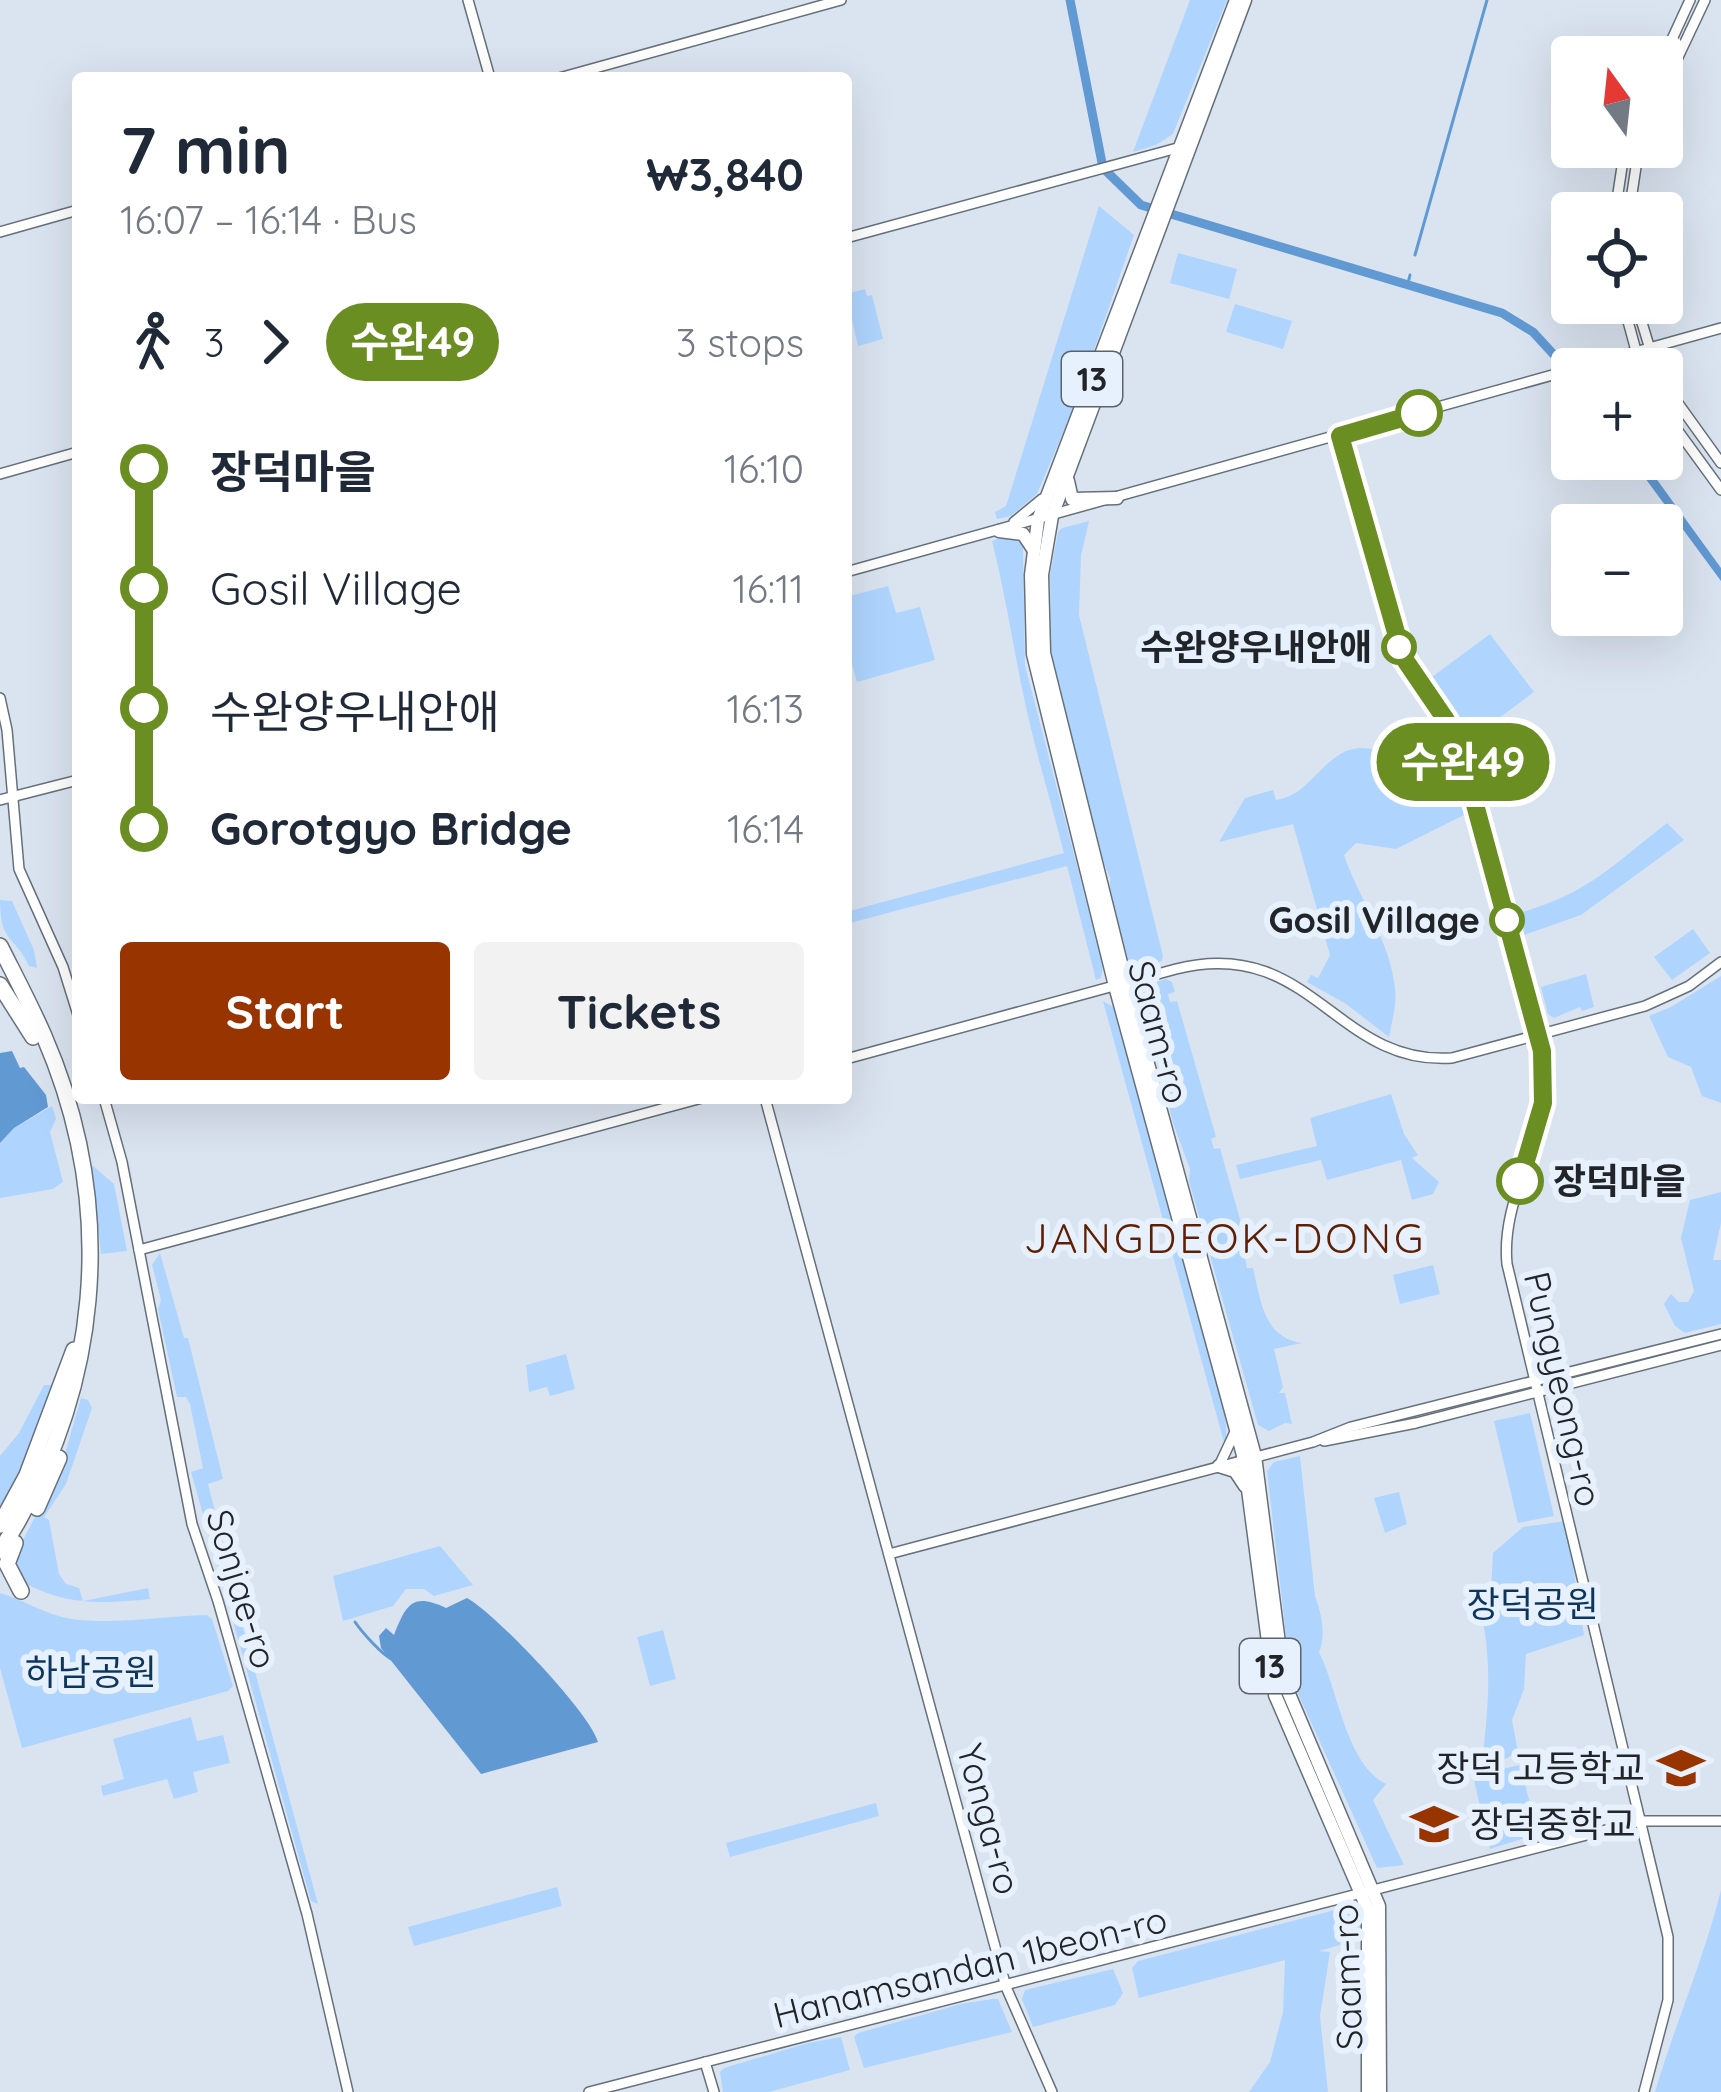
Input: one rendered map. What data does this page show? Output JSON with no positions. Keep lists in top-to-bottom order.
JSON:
{
  "streets": {
    "main road": [
      "13",
      "Saam-ro",
      "Pungyeong-ro",
      "Sonjae-ro",
      "Yonga-ro",
      "Hanamsandan 1beon-ro"
    ]
  },
  "crossings": [
    ["Saam-ro", "Hanamsandan 1beon-ro"],
    ["Pungyeong-ro", "Hanamsandan 1beon-ro"],
    ["Yonga-ro", "Hanamsandan 1beon-ro"]
  ],
  "districts": ["JANGDEOK-DONG"],
  "parks": ["장덕공원", "하남공원"],
  "places": {
    "other": ["수완양우내안애", "Gosil Village", "장덕마을"],
    "school or university": ["장덕 고등학교", "장덕중학교"]
  },
  "lines": ["bus line 수완49"],
  "north": "top",
  "page": {
    "on_map": "수완49",
    "map_buttons": ["+", "−"],
    "heading": ["7 min", "16:07 – 16:14 · Bus", "₩3,840"],
    "legs": ["3", "수완49", "3 stops"],
    "list": [
      {
        "name": "장덕마을",
        "value": "16:10"
      },
      {
        "name": "Gosil Village",
        "value": "16:11"
      },
      {
        "name": "수완양우내안애",
        "value": "16:13"
      },
      {
        "name": "Gorotgyo Bridge",
        "value": "16:14"
      }
    ],
    "buttons": ["Start", "Tickets"]
  }
}
